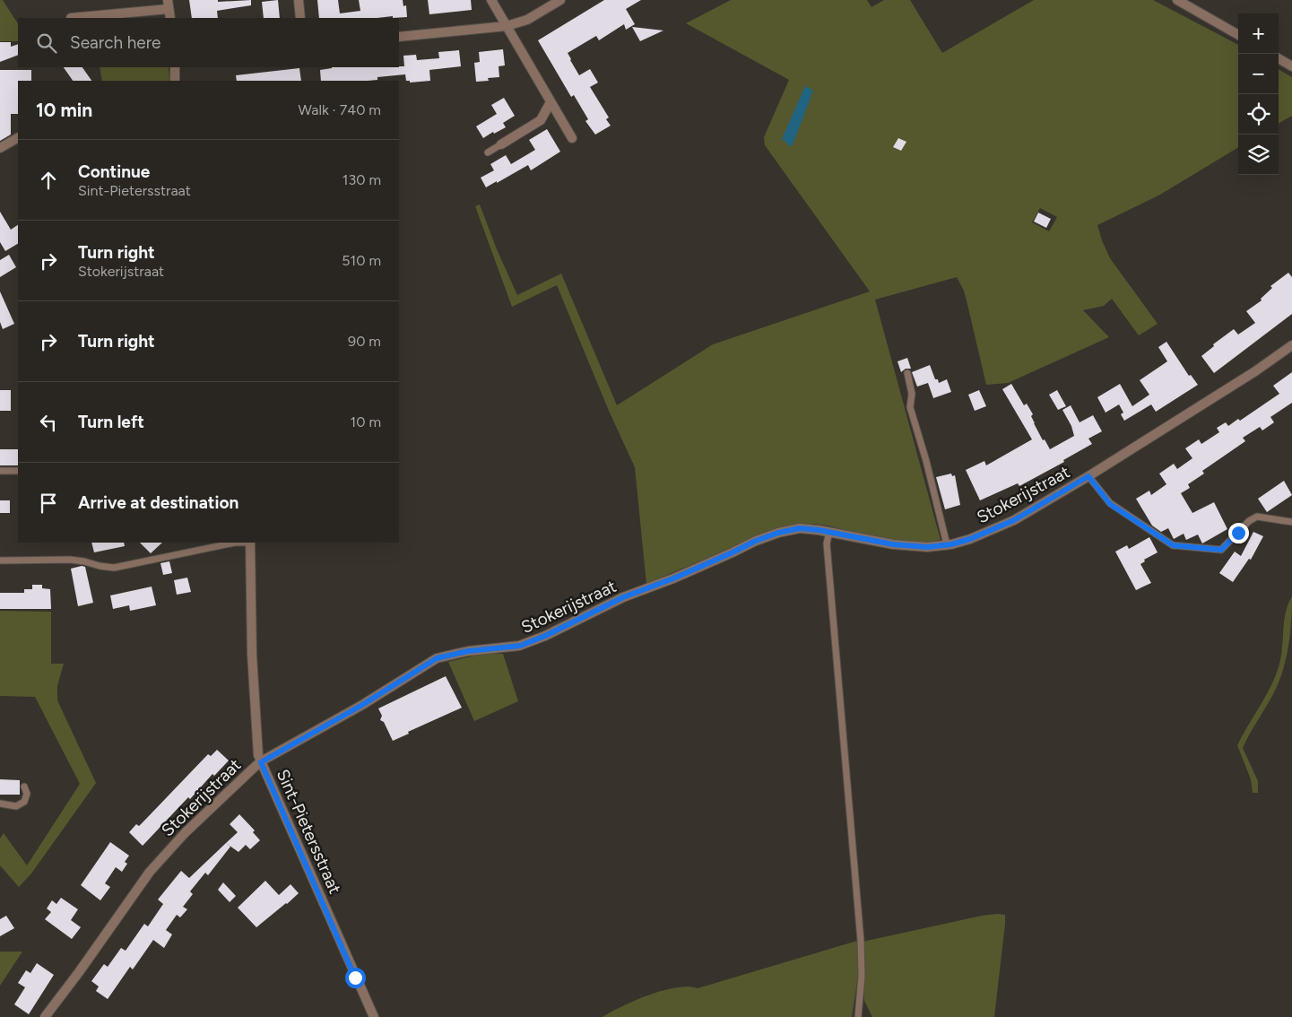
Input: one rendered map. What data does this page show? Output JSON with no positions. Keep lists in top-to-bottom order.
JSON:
{
  "streets": {
    "street": ["Stokerijstraat", "Sint-Pietersstraat"]
  },
  "crossings": [
    ["Stokerijstraat", "Sint-Pietersstraat"]
  ],
  "page": {
    "map_buttons": ["+", "−"],
    "search": "Search here",
    "heading": ["10 min", "Walk · 740 m"],
    "list": [
      ["Continue", "Sint-Pietersstraat", "130 m"],
      ["Turn right", "Stokerijstraat", "510 m"],
      ["Turn right", "90 m"],
      ["Turn left", "10 m"],
      "Arrive at destination"
    ]
  }
}
